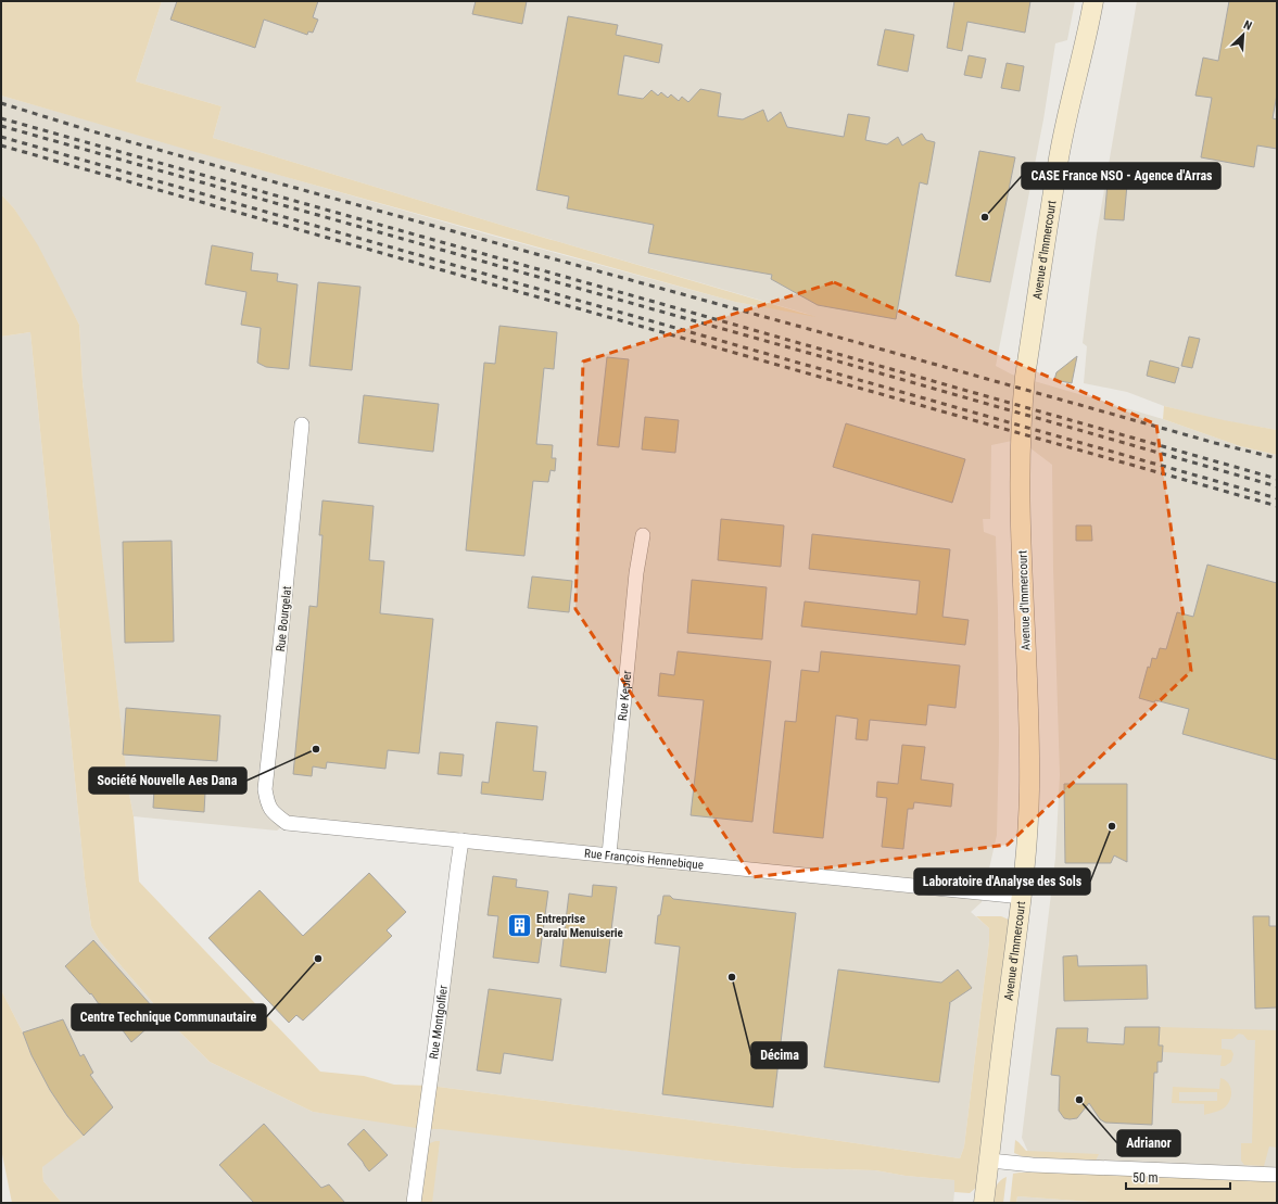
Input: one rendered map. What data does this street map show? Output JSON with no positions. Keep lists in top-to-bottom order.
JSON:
{
  "streets": {
    "main road": ["Avenue d'Immercourt"],
    "street": [
      "Rue Bourgelat",
      "Rue Kepler",
      "Rue François Hennebique",
      "Rue Montgolfier"
    ]
  },
  "crossings": [
    ["Avenue d'Immercourt", "Rue François Hennebique"],
    ["Rue Bourgelat", "Rue François Hennebique"],
    ["Rue Kepler", "Rue François Hennebique"],
    ["Rue François Hennebique", "Rue Montgolfier"]
  ],
  "places": {
    "other": [
      "CASE France NSO - Agence d'Arras",
      "Société Nouvelle Aes Dana",
      "Laboratoire d'Analyse des Sols",
      "Centre Technique Communautaire",
      "Décima",
      "Adrianor"
    ],
    "building": ["Entreprise Paralu Menuiserie"]
  },
  "scale_bar": "50 m",
  "north": "top right"
}
